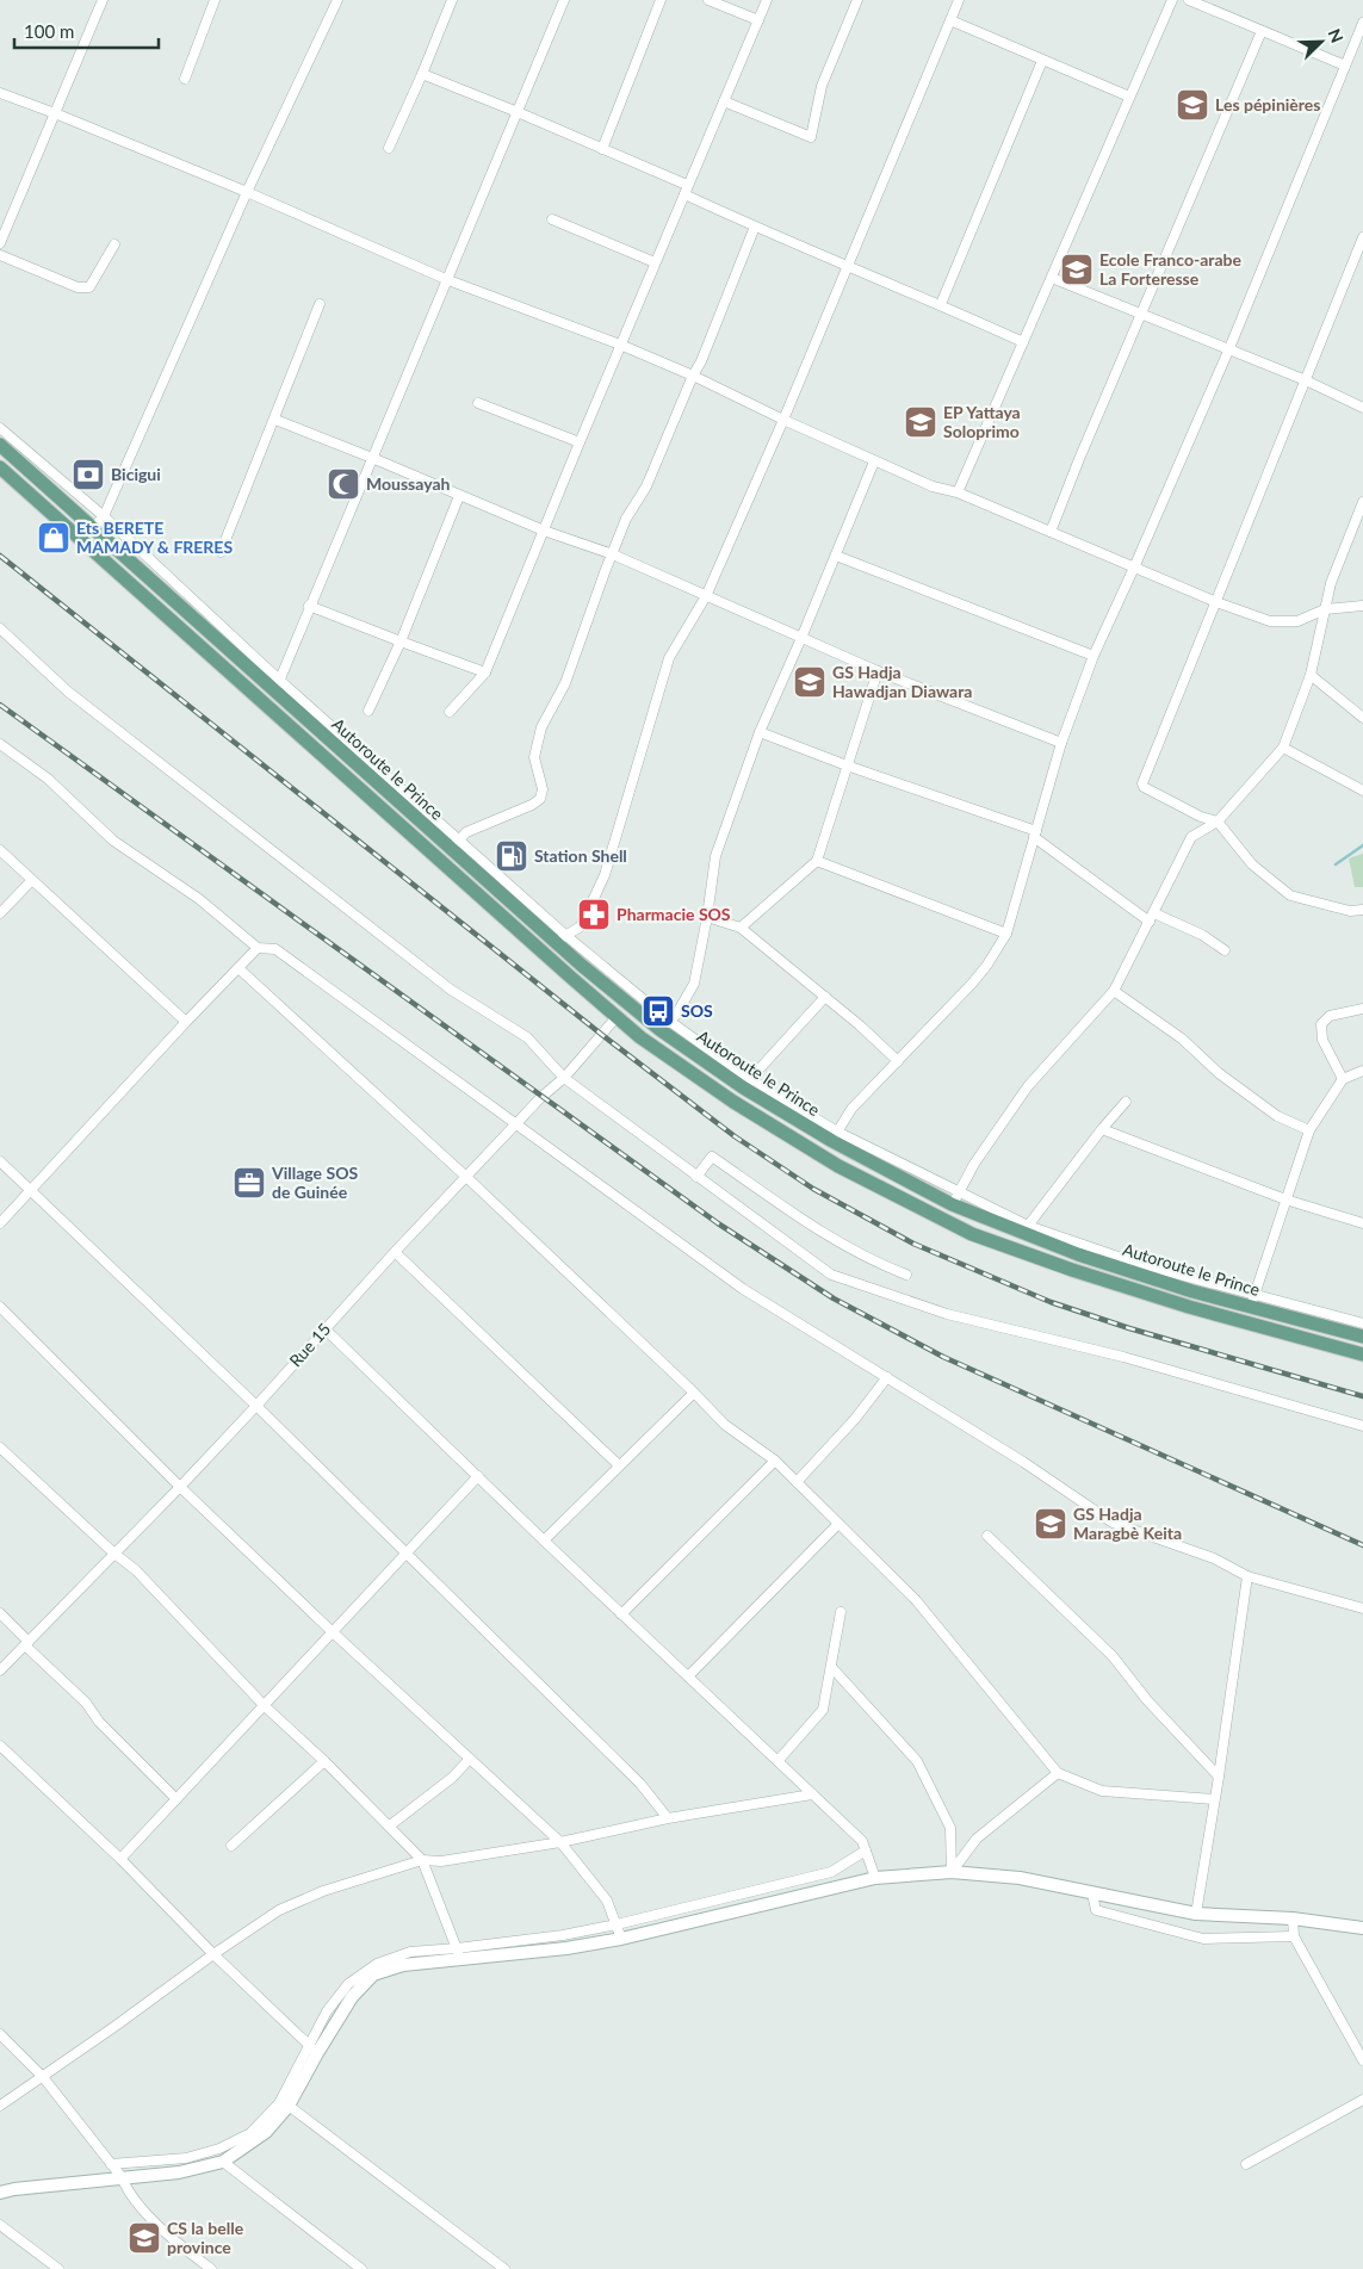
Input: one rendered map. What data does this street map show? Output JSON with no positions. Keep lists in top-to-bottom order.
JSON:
{
  "streets": {
    "main road": ["Autoroute le Prince"],
    "street": ["Rue 15"]
  },
  "crossings": [
    ["Autoroute le Prince", "Rue 15"]
  ],
  "places": {
    "school or university": [
      "Les pépinières",
      "Ecole Franco-arabe La Forteresse",
      "EP Yattaya Soloprimo",
      "GS Hadja Hawadjan Diawara",
      "GS Hadja Maragbè Keita",
      "CS la belle province"
    ],
    "bank": ["Bicigui"],
    "mosque": ["Moussayah"],
    "shop": ["Ets BERETE MAMADY & FRERES"],
    "fuel station": ["Station Shell"],
    "pharmacy": ["Pharmacie SOS"],
    "bus stop": ["SOS"],
    "office": ["Village SOS de Guinée"]
  },
  "scale_bar": "100 m",
  "north": "top right"
}
